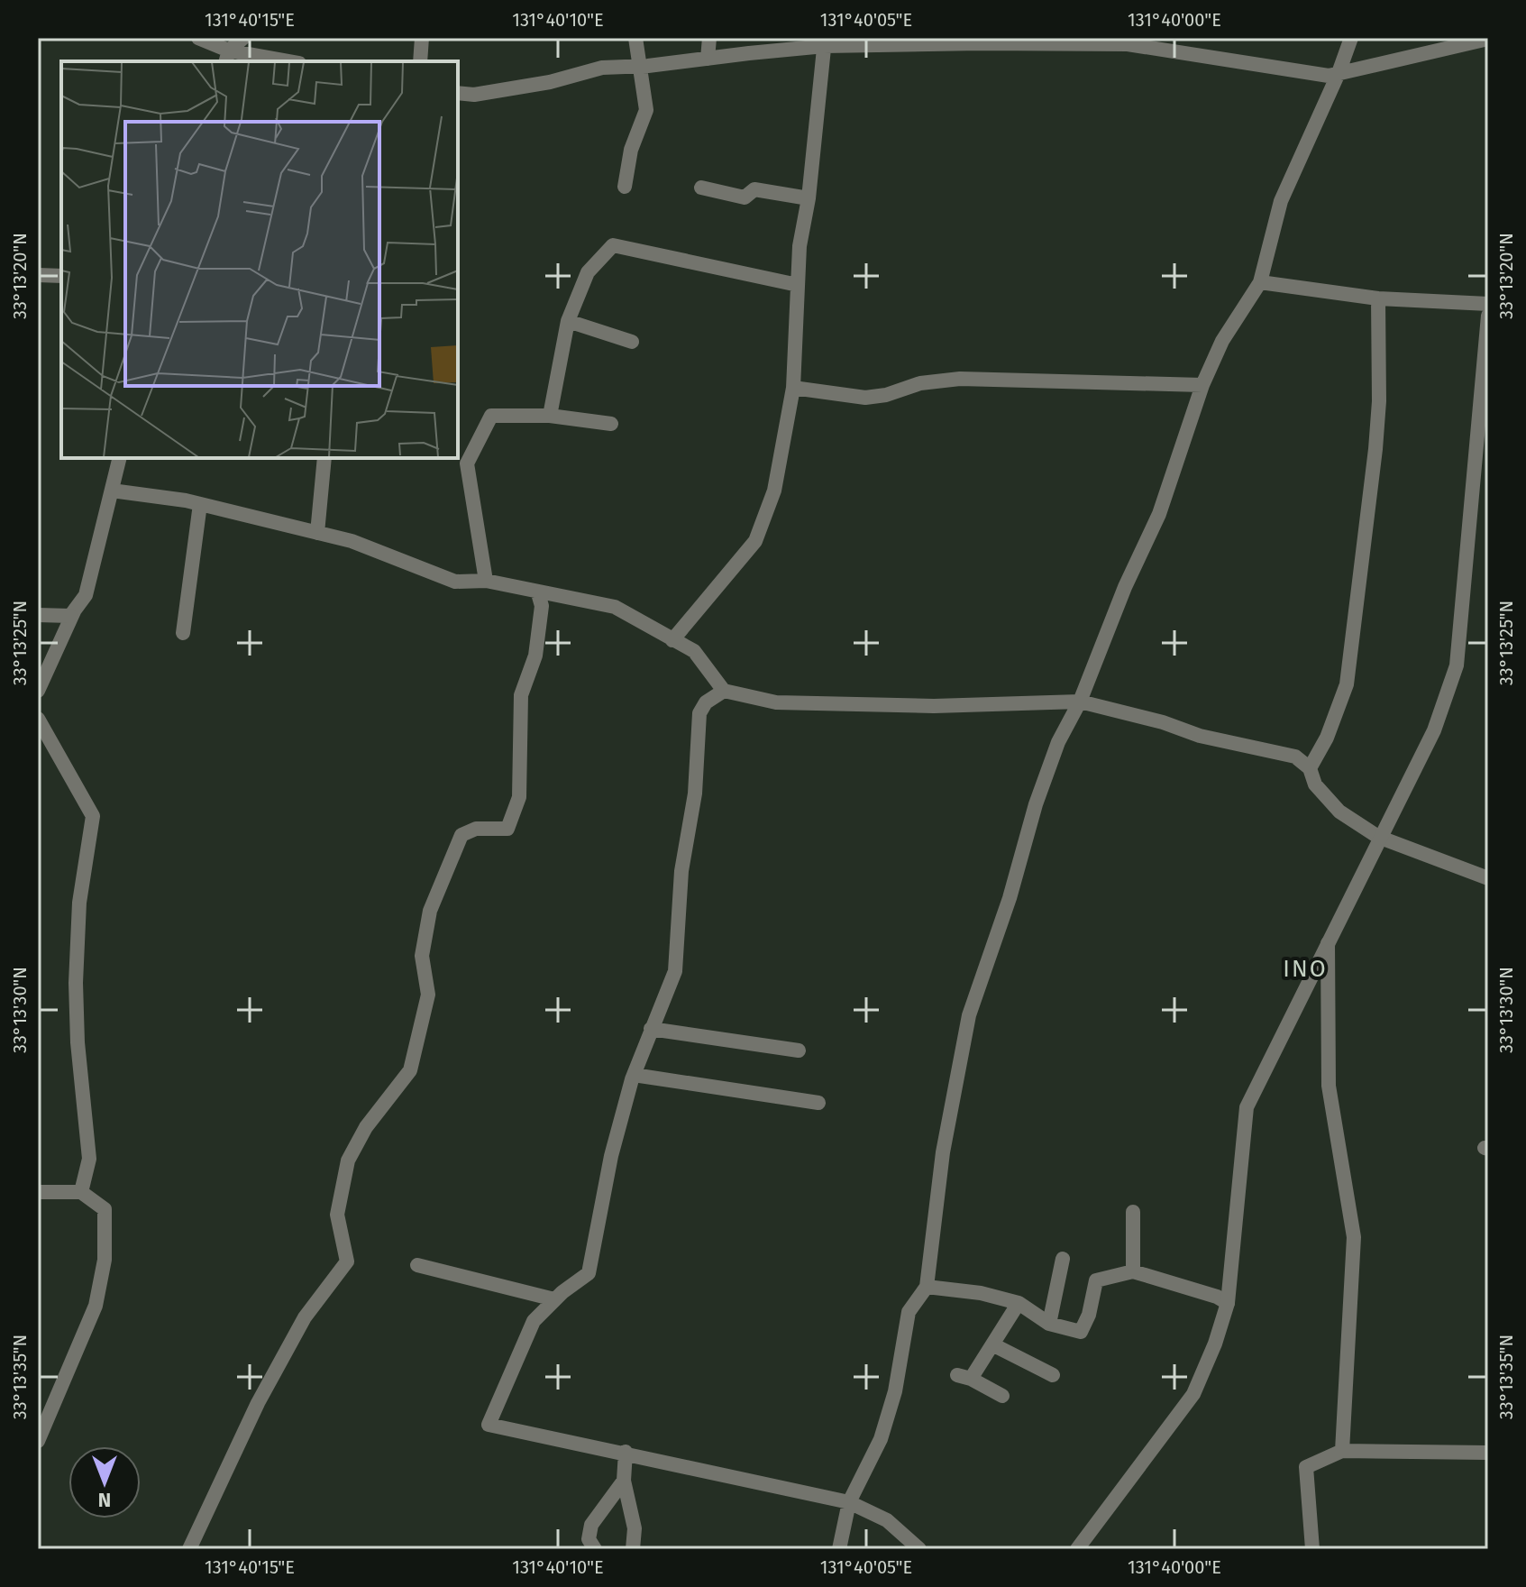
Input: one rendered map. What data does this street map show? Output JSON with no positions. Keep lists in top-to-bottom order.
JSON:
{
  "districts": ["INO"],
  "north": "bottom",
  "coordinates": [
    "131°40'15\"E",
    "131°40'10\"E",
    "131°40'05\"E",
    "131°40'00\"E",
    "33°13'20\"N",
    "33°13'25\"N",
    "33°13'30\"N",
    "33°13'35\"N"
  ]
}
